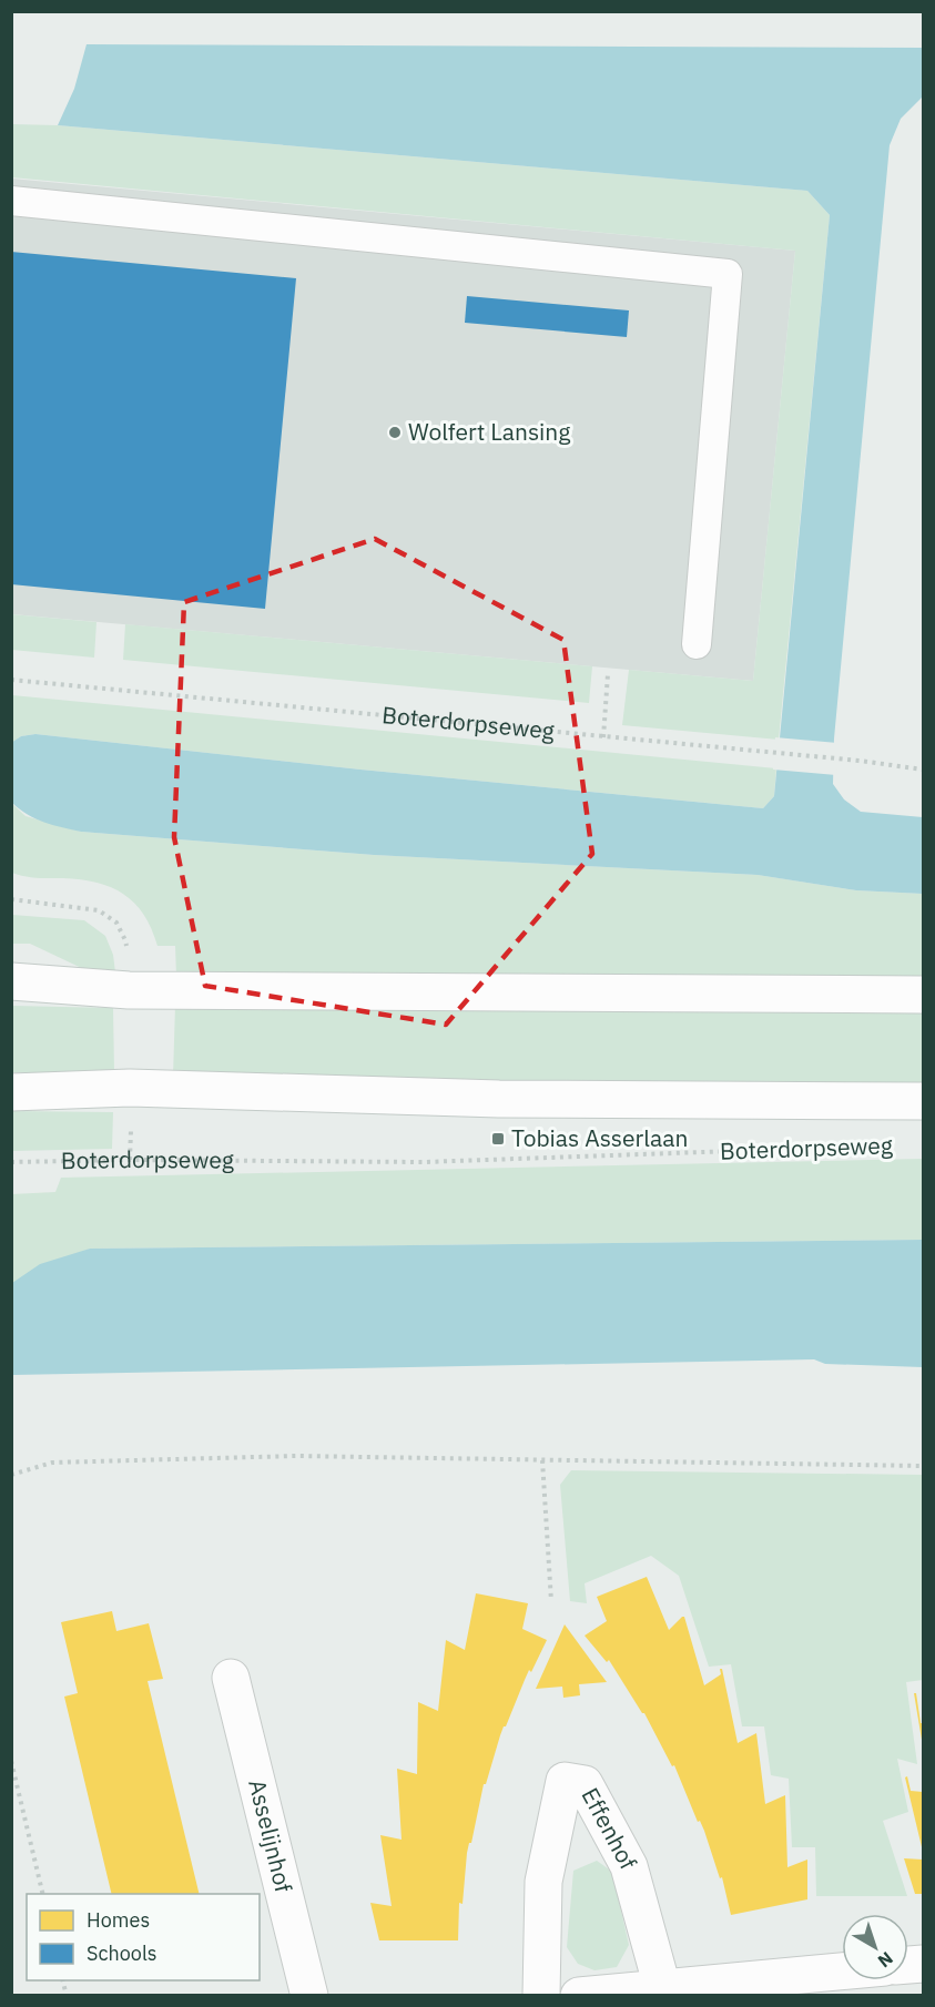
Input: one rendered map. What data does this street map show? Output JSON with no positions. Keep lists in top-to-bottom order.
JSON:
{
  "streets": {
    "main road": ["Boterdorpseweg", "Effenhof", "Asselijnhof"]
  },
  "places": {
    "other": ["Wolfert Lansing"],
    "transit": ["Tobias Asserlaan"]
  },
  "legend": ["Homes", "Schools"],
  "north": "bottom right"
}
